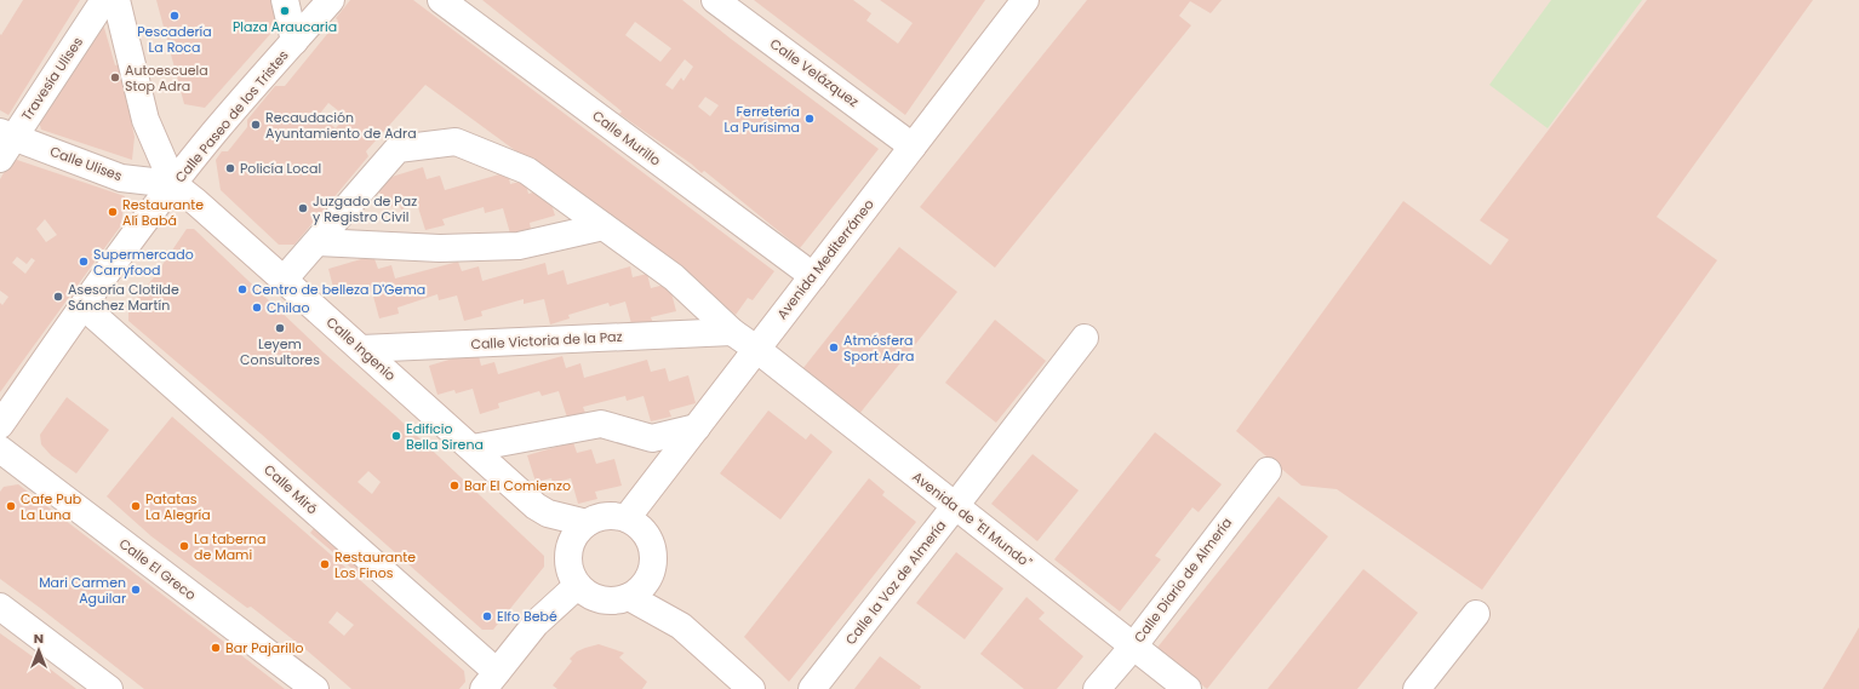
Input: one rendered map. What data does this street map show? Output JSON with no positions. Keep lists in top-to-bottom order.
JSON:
{
  "streets": {
    "street": [
      "Calle Velázquez",
      "Travesía Ulises",
      "Calle Paseo de los Tristes",
      "Calle Murillo",
      "Calle Ulises",
      "Avenida Mediterráneo",
      "Calle Victoria de la Paz",
      "Calle Ingenio",
      "Calle Miró",
      "Avenida de \"El Mundo\"",
      "Calle El Greco",
      "Calle Diario de Almería",
      "Calle la Voz de Almería"
    ]
  },
  "crossings": [
    ["Calle Velázquez", "Avenida Mediterráneo"],
    ["Travesía Ulises", "Calle Ulises"],
    ["Calle Paseo de los Tristes", "Calle Ulises"],
    ["Calle Paseo de los Tristes", "Calle Ingenio"],
    ["Calle Paseo de los Tristes", "Calle Miró"],
    ["Calle Murillo", "Avenida Mediterráneo"],
    ["Calle Ulises", "Calle Ingenio"],
    ["Avenida Mediterráneo", "Calle Ingenio"],
    ["Avenida Mediterráneo", "Avenida de \"El Mundo\""],
    ["Calle Victoria de la Paz", "Calle Ingenio"],
    ["Avenida de \"El Mundo\"", "Calle Diario de Almería"],
    ["Avenida de \"El Mundo\"", "Calle la Voz de Almería"]
  ],
  "places": [
    "Plaza Araucaria",
    "Pescadería La Roca",
    "Autoescuela Stop Adra",
    "Ferretería La Purísima",
    "Recaudación Ayuntamiento de Adra",
    "Policía Local",
    "Juzgado de Paz y Registro Civil",
    "Restaurante Alí Babá",
    "Supermercado Carryfood",
    "Centro de belleza D'Gema",
    "Asesoría Clotilde Sánchez Martín",
    "Chilao",
    "Leyem Consultores",
    "Atmósfera Sport Adra",
    "Edificio Bella Sirena",
    "Bar El Comienzo",
    "Cafe Pub La Luna",
    "Patatas La Alegría",
    "La taberna de Mami",
    "Restaurante Los Finos",
    "Mari Carmen Aguilar",
    "Elfo Bebé",
    "Bar Pajarillo"
  ],
  "north": "top"
}
